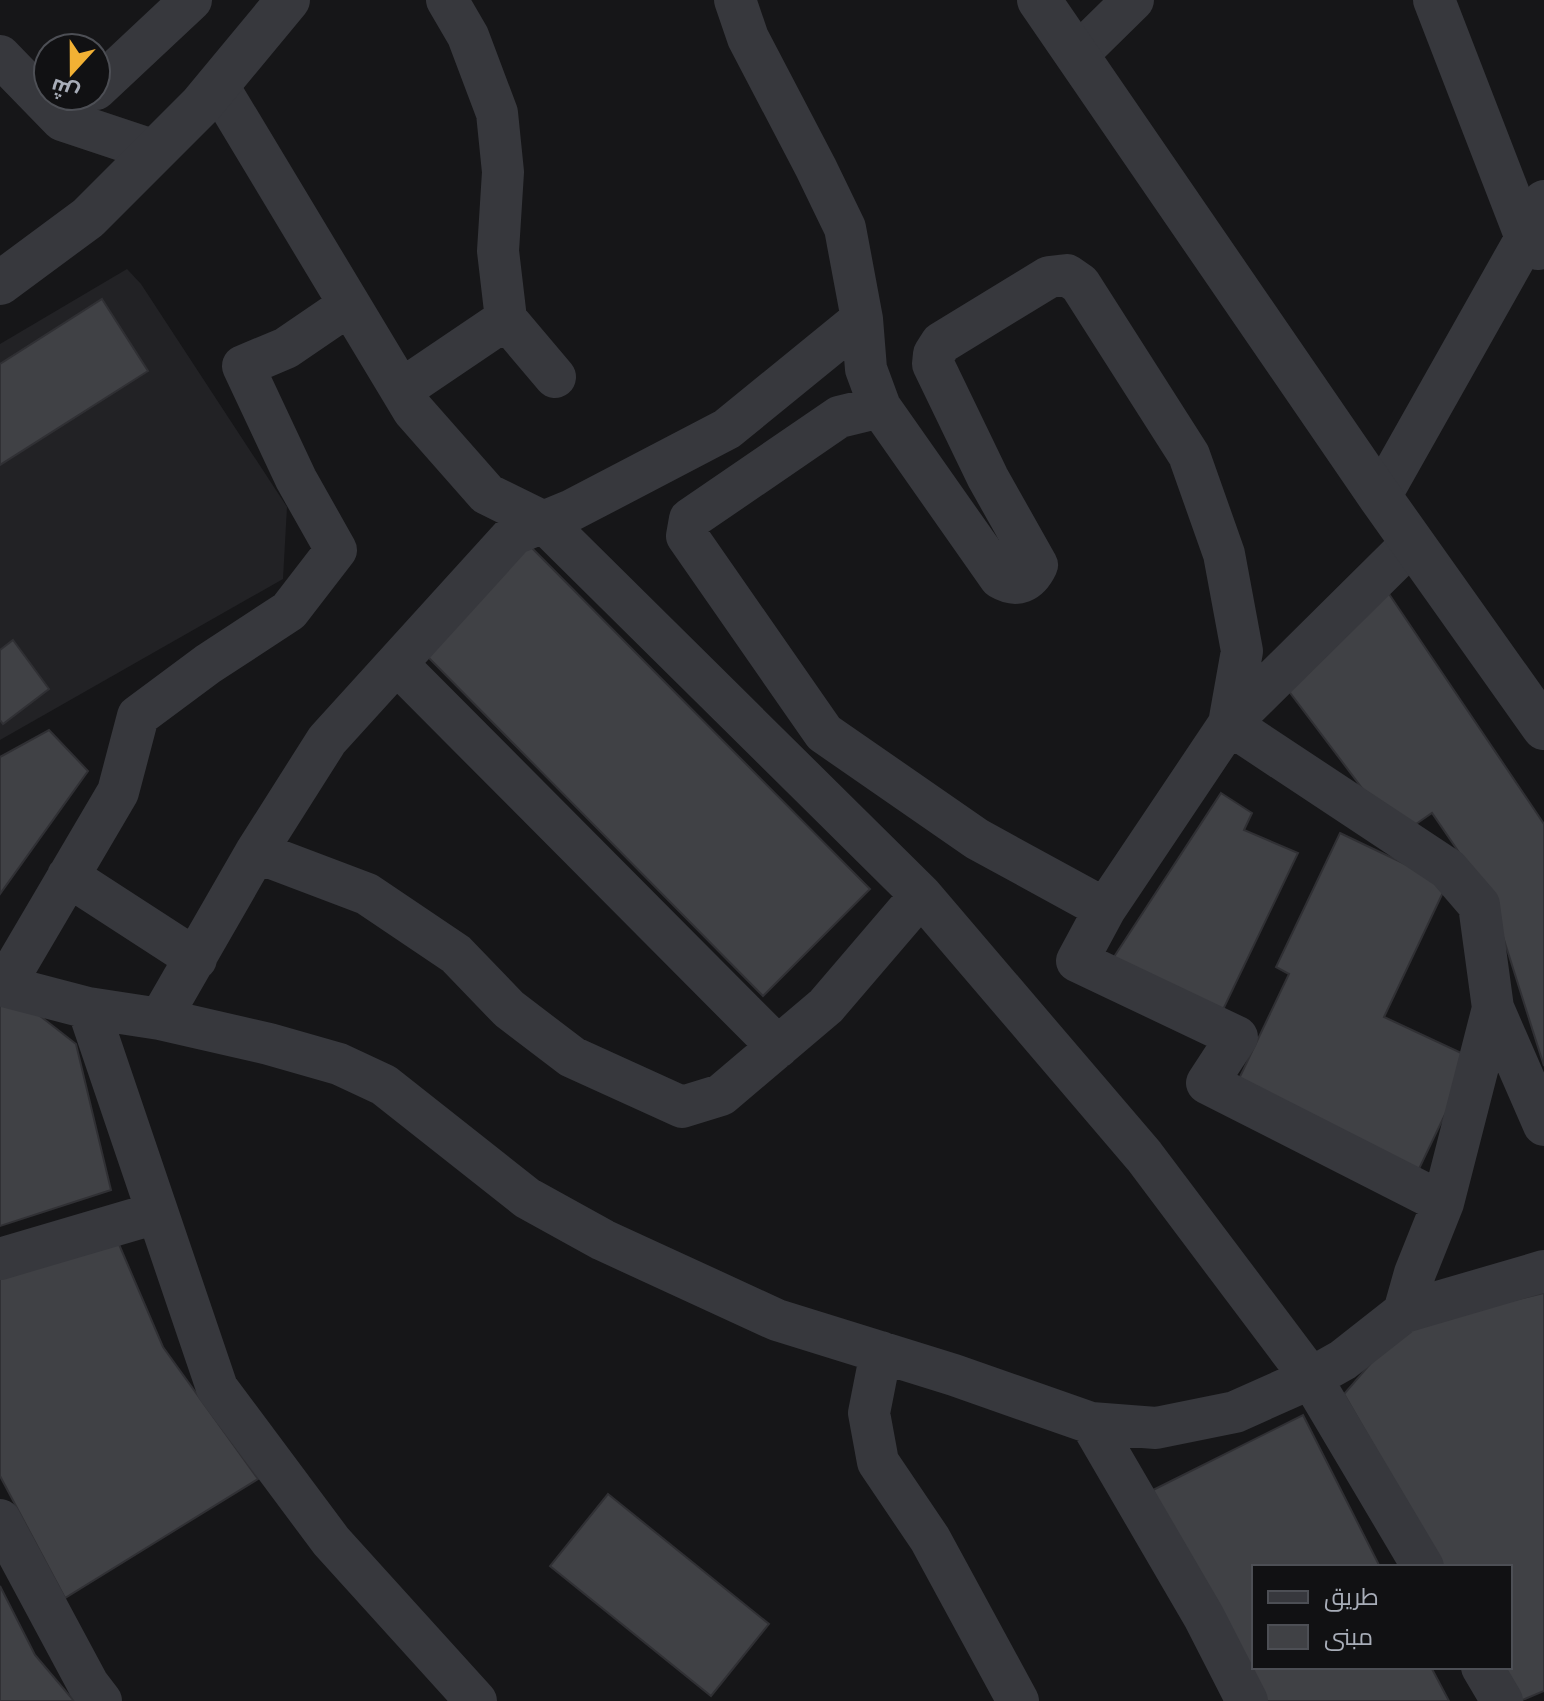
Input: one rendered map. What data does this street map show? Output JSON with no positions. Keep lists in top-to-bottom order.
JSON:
{
  "legend": ["طريق", "مبنى"],
  "north": "bottom"
}
